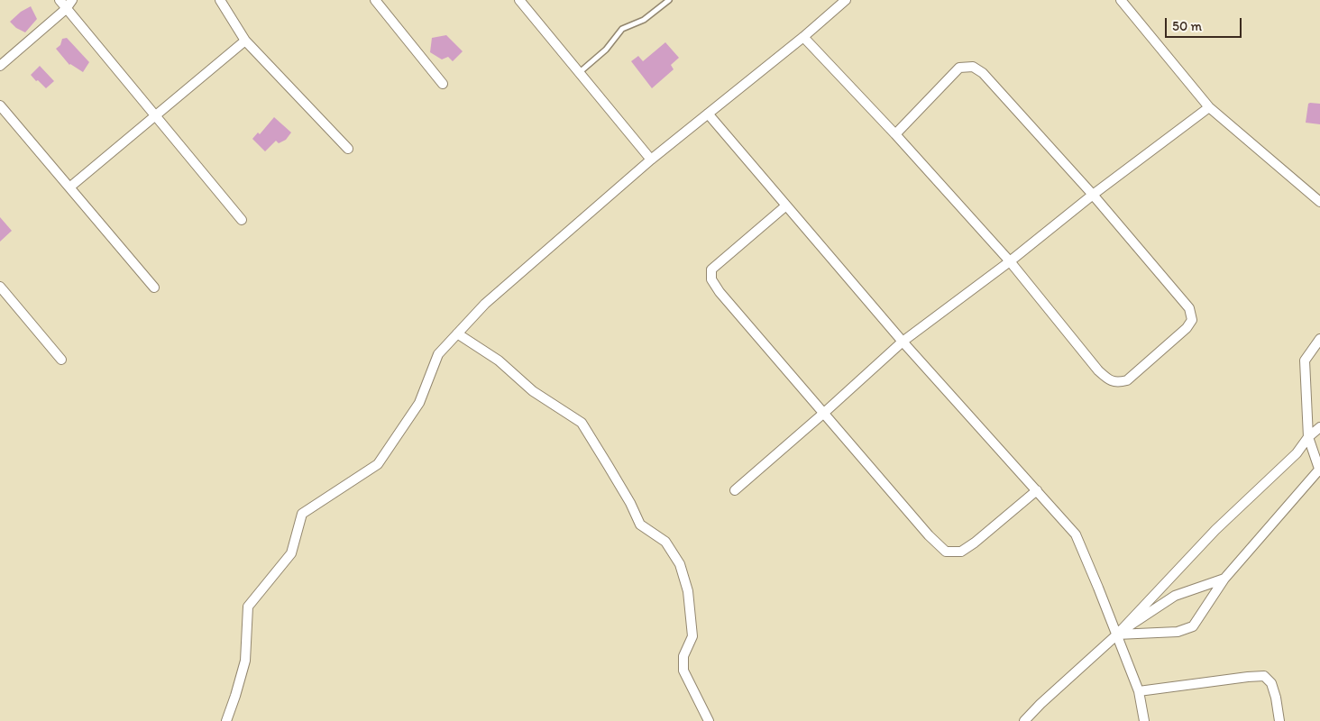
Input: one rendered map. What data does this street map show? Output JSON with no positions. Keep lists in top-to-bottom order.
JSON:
{
  "scale_bar": "50 m"
}
